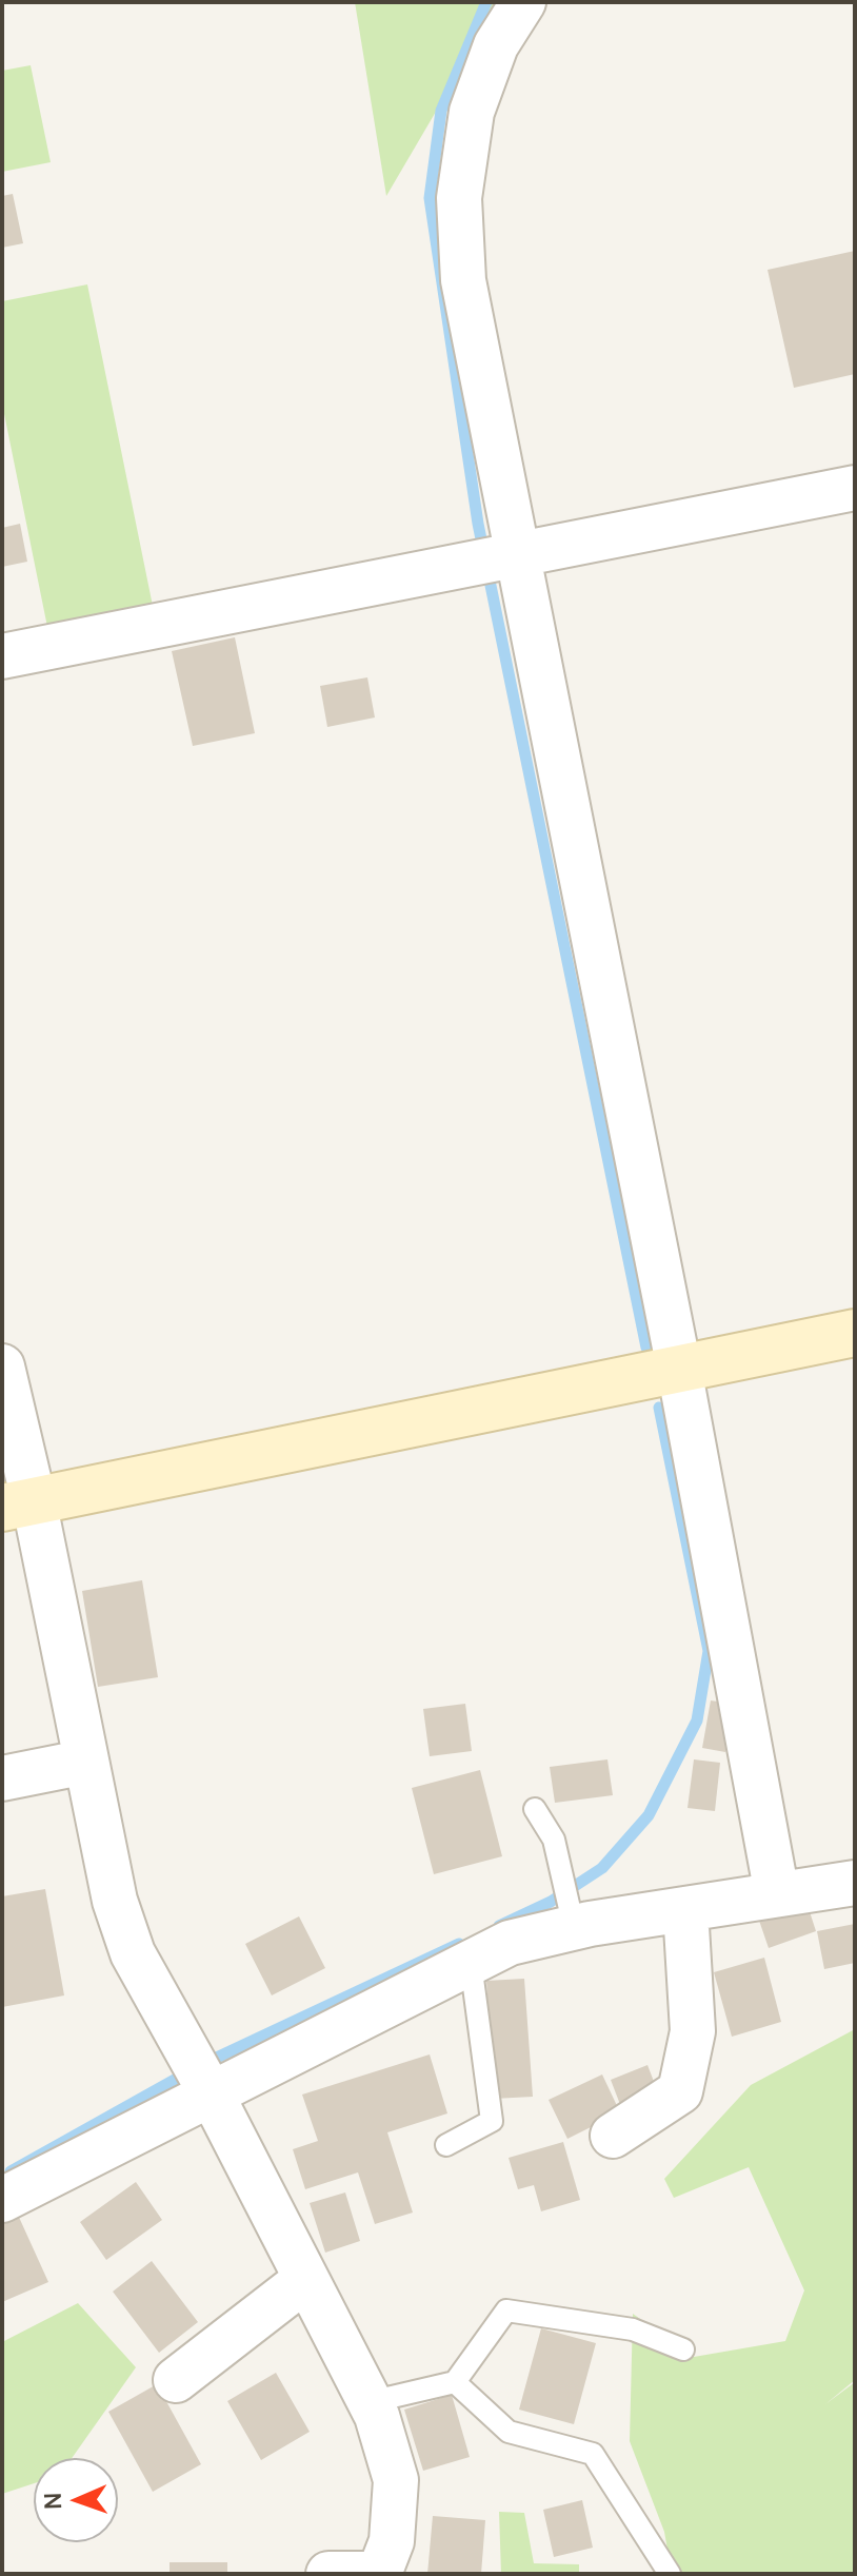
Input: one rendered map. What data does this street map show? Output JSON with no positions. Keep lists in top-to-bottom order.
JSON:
{
  "north": "left"
}
